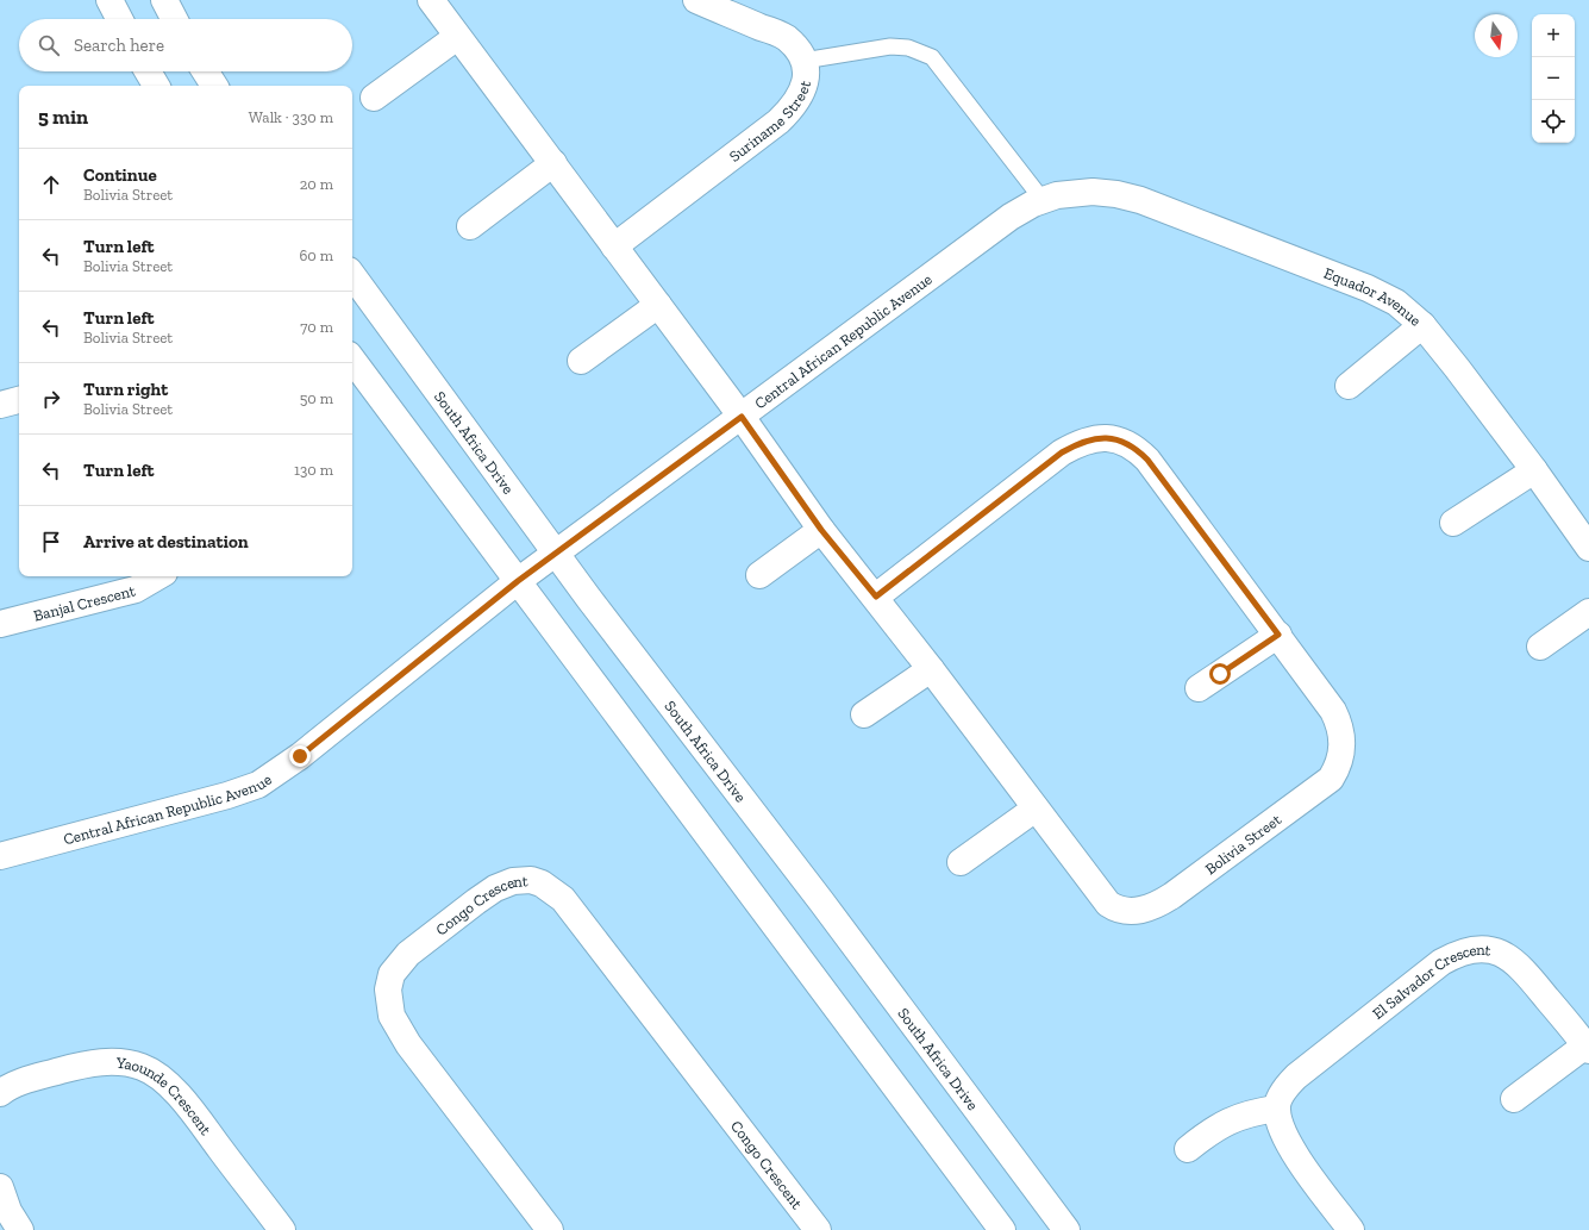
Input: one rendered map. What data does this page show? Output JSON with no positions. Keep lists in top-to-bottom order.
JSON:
{
  "streets": {
    "street": [
      "Suriname Street",
      "Equador Avenue",
      "Central African Republic Avenue",
      "South Africa Drive",
      "Banjal Crescent",
      "Bolivia Street",
      "Congo Crescent",
      "El Salvador Crescent",
      "Yaounde Crescent"
    ]
  },
  "crossings": [
    ["Equador Avenue", "Central African Republic Avenue"],
    ["Central African Republic Avenue", "South Africa Drive"],
    ["Central African Republic Avenue", "Bolivia Street"]
  ],
  "north": "bottom",
  "page": {
    "map_buttons": ["+", "−"],
    "search": "Search here",
    "heading": ["5 min", "Walk · 330 m"],
    "list": [
      ["Continue", "Bolivia Street", "20 m"],
      ["Turn left", "Bolivia Street", "60 m"],
      ["Turn left", "Bolivia Street", "70 m"],
      ["Turn right", "Bolivia Street", "50 m"],
      ["Turn left", "130 m"],
      "Arrive at destination"
    ]
  }
}
